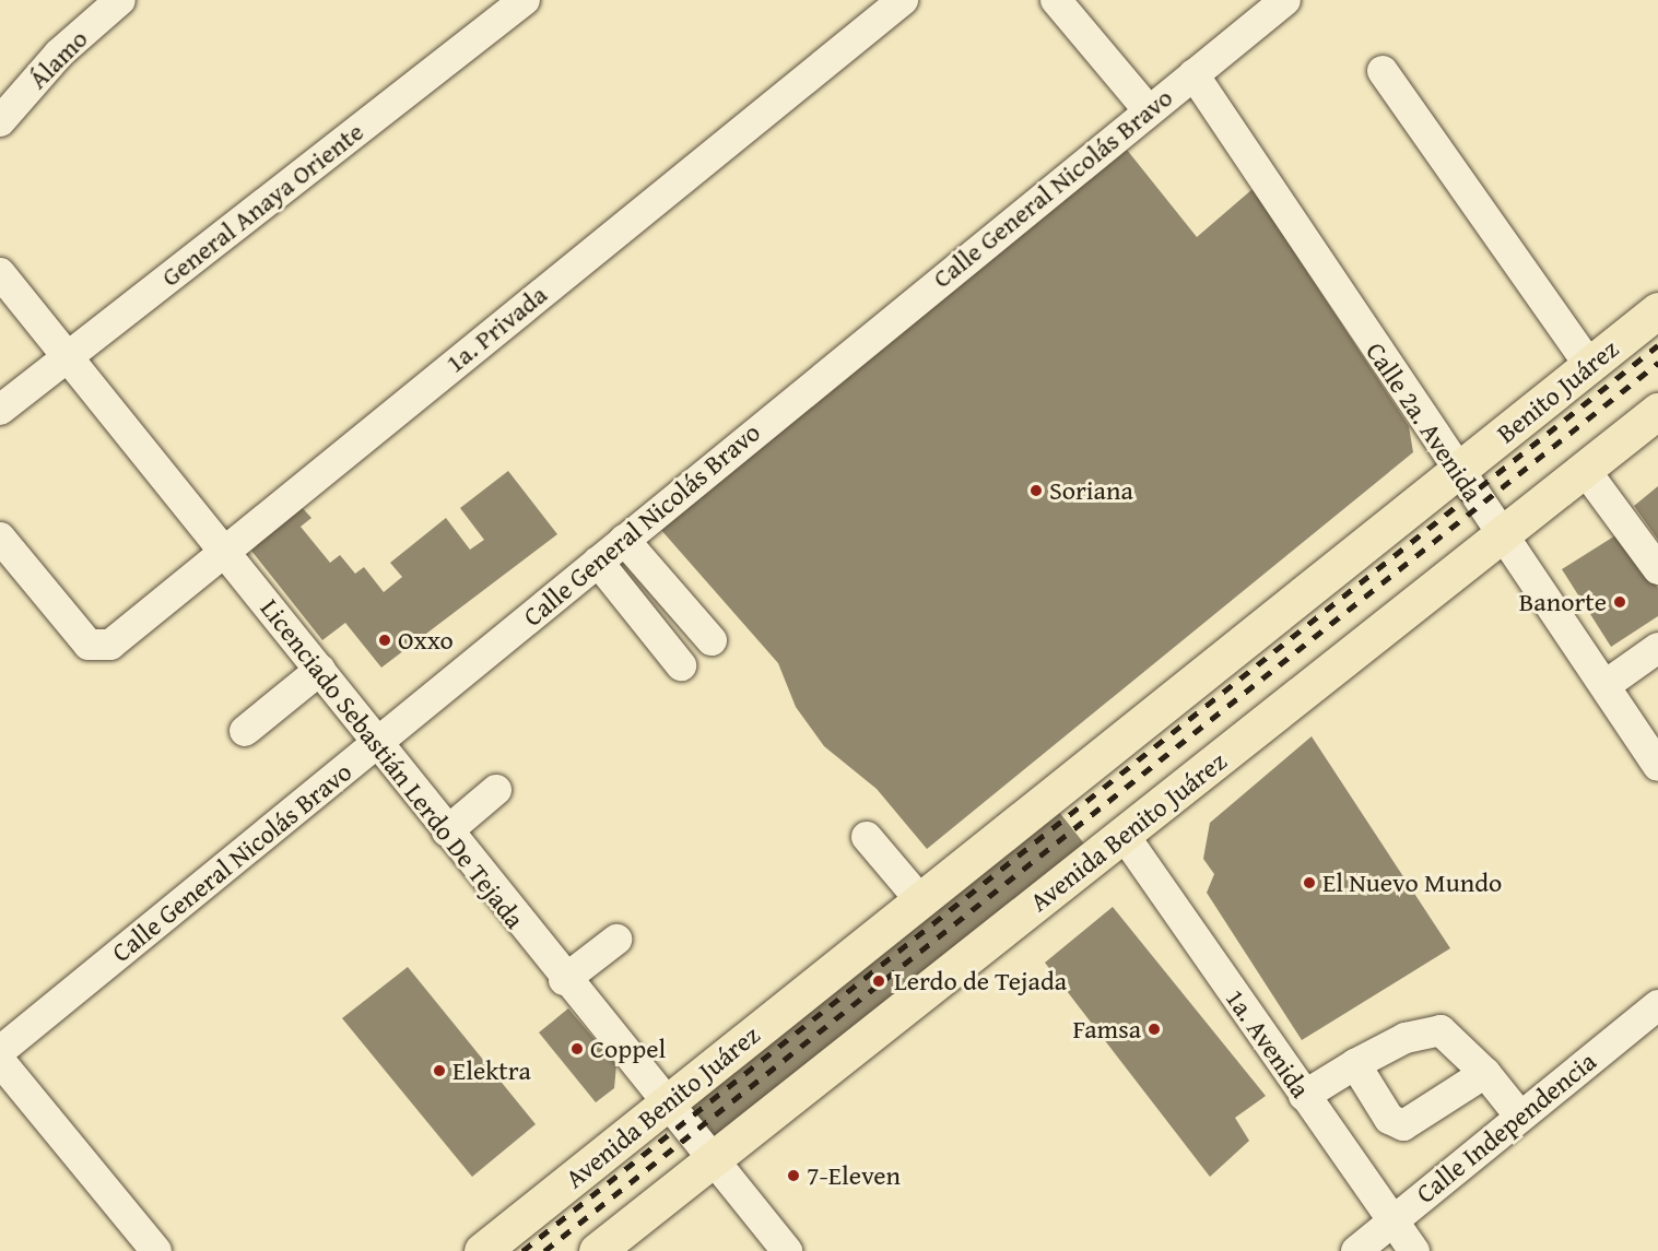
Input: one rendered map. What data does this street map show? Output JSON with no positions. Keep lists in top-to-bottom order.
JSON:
{
  "streets": {
    "main road": ["Benito Juárez", "Avenida Benito Juárez"],
    "street": [
      "Álamo",
      "Calle General Nicolás Bravo",
      "General Anaya Oriente",
      "1a. Privada",
      "Calle 2a. Avenida",
      "Licenciado Sebastián Lerdo De Tejada",
      "1a. Avenida",
      "Calle Independencia"
    ]
  },
  "crossings": [
    ["Calle General Nicolás Bravo", "Calle 2a. Avenida"],
    ["Calle General Nicolás Bravo", "Licenciado Sebastián Lerdo De Tejada"],
    ["General Anaya Oriente", "Licenciado Sebastián Lerdo De Tejada"],
    ["1a. Privada", "Licenciado Sebastián Lerdo De Tejada"],
    ["Benito Juárez", "Calle 2a. Avenida"],
    ["Benito Juárez", "Avenida Benito Juárez"],
    ["Calle 2a. Avenida", "Avenida Benito Juárez"],
    ["Licenciado Sebastián Lerdo De Tejada", "Avenida Benito Juárez"],
    ["Avenida Benito Juárez", "1a. Avenida"],
    ["1a. Avenida", "Calle Independencia"]
  ],
  "places": [
    "Soriana",
    "Banorte",
    "Oxxo",
    "El Nuevo Mundo",
    "Lerdo de Tejada",
    "Famsa",
    "Coppel",
    "Elektra",
    "7-Eleven"
  ]
}
